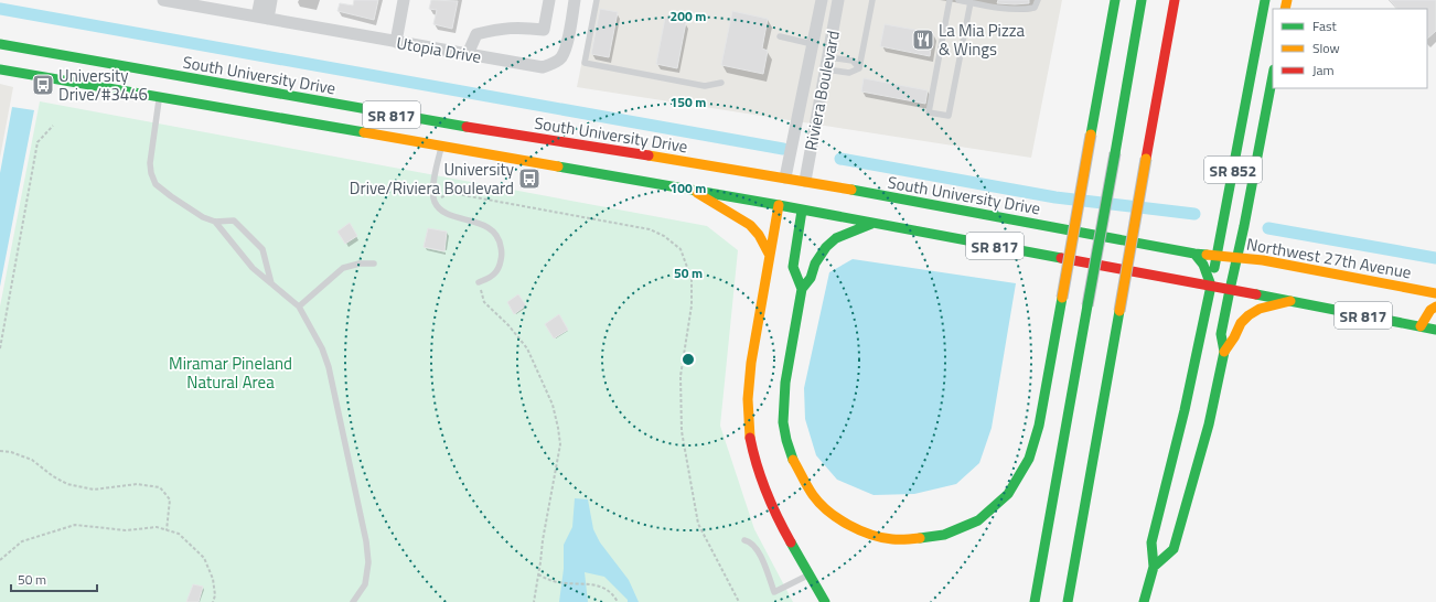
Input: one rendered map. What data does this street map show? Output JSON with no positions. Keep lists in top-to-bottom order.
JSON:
{
  "streets": {
    "main road": [
      "South University Drive",
      "SR 817",
      "SR 852",
      "Northwest 27th Avenue"
    ],
    "street": ["Utopia Drive", "Riviera Boulevard"]
  },
  "crossings": [
    ["South University Drive", "Riviera Boulevard"],
    ["South University Drive", "SR 852"],
    ["South University Drive", "Northwest 27th Avenue"],
    ["SR 817", "SR 852"],
    ["SR 852", "Northwest 27th Avenue"]
  ],
  "parks": ["Miramar Pineland Natural Area"],
  "places": {
    "restaurant": ["La Mia Pizza & Wings"],
    "bus stop": ["University Drive/#3446", "University Drive/Riviera Boulevard"]
  },
  "legend": ["Fast", "Slow", "Jam"],
  "scale_bar": "50 m",
  "rings": [
    "200 m",
    "150 m",
    "100 m",
    "50 m"
  ]
}
